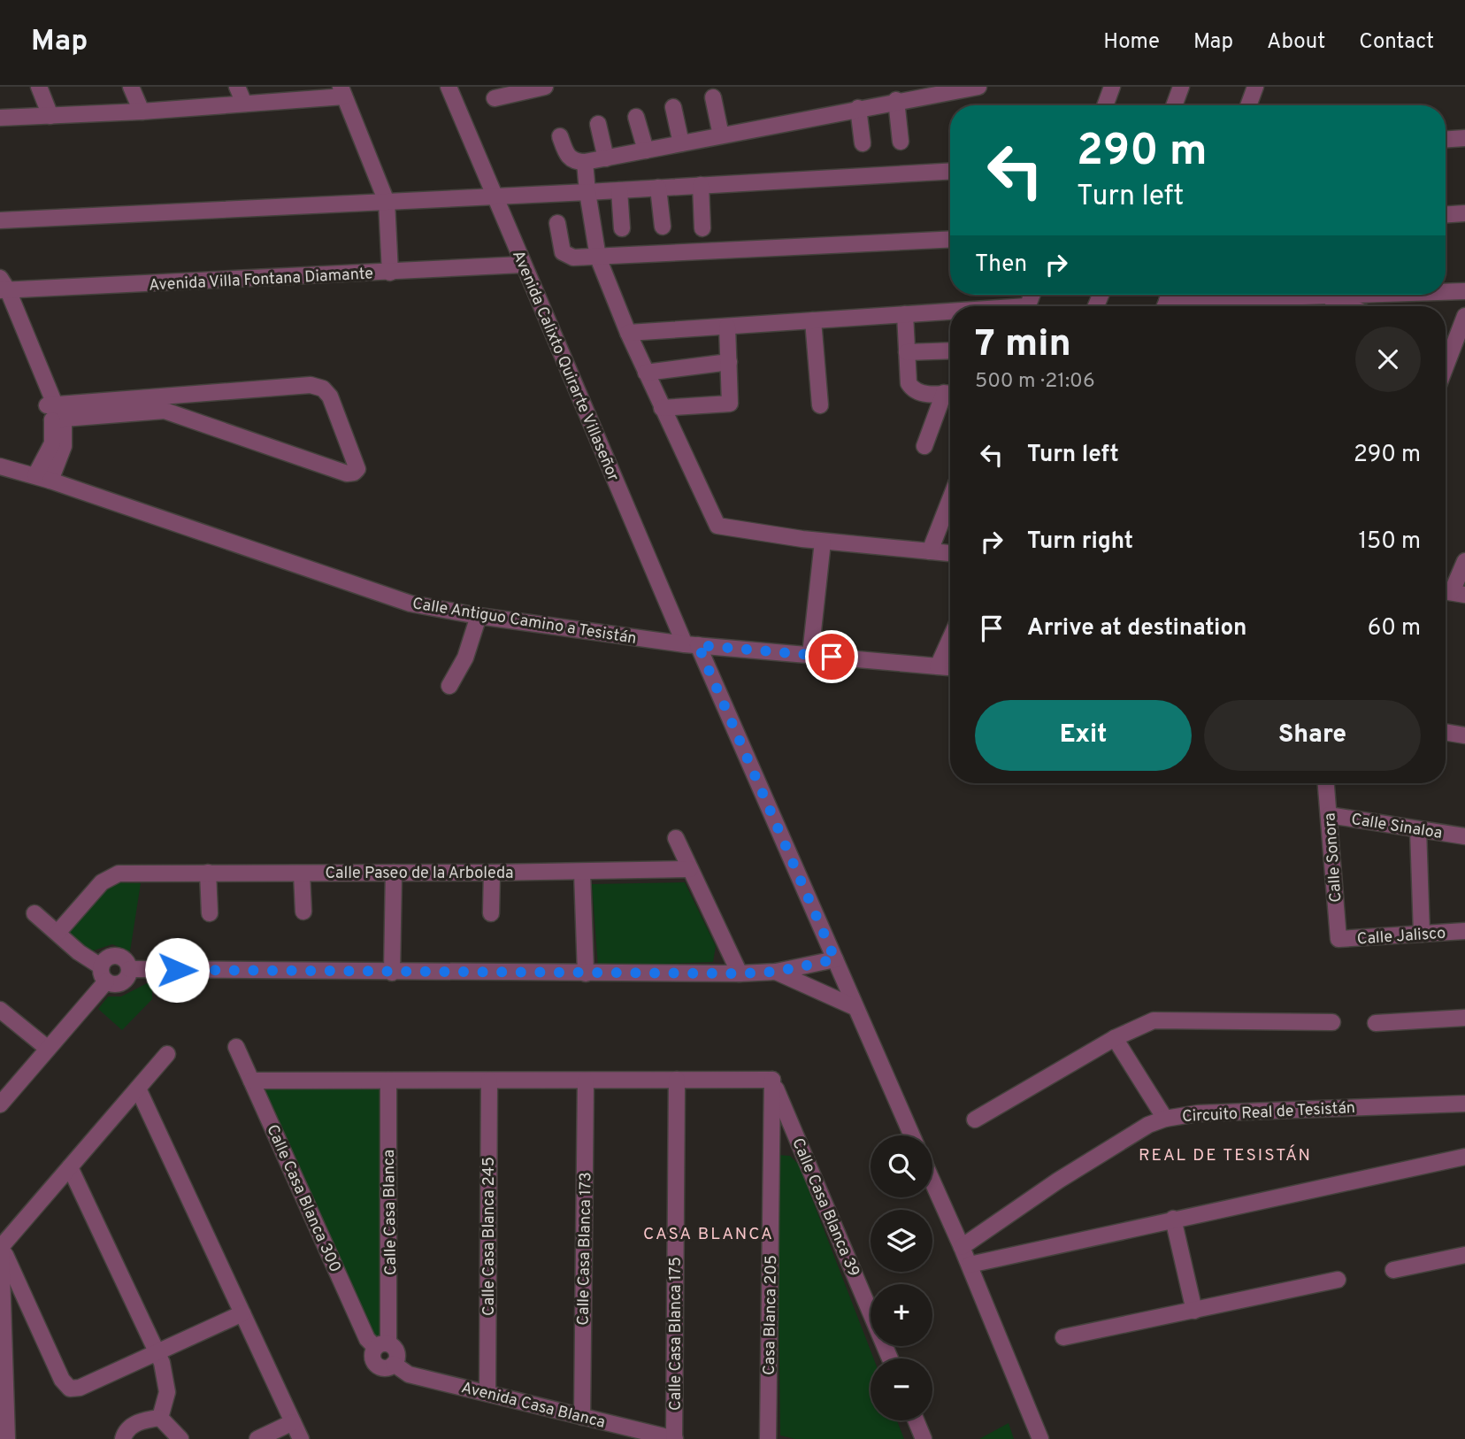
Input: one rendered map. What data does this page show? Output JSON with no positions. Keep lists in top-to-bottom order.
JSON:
{
  "streets": {
    "street": [
      "Avenida Villa Fontana Diamante",
      "Avenida Calixto Quirarte Villaseñor",
      "Calle Antiguo Camino a Tesistán",
      "Calle Sinaloa",
      "Calle Sonora",
      "Calle Paseo de la Arboleda",
      "Calle Jalisco",
      "Circuito Real de Tesistán",
      "Calle Casa Blanca 300",
      "Calle Casa Blanca 39",
      "Calle Casa Blanca",
      "Calle Casa Blanca 245",
      "Calle Casa Blanca 173",
      "Casa Blanca 205",
      "Calle Casa Blanca 175",
      "Avenida Casa Blanca"
    ]
  },
  "crossings": [
    ["Avenida Villa Fontana Diamante", "Avenida Calixto Quirarte Villaseñor"],
    ["Avenida Calixto Quirarte Villaseñor", "Calle Antiguo Camino a Tesistán"],
    ["Calle Sinaloa", "Calle Sonora"],
    ["Calle Sonora", "Calle Jalisco"],
    ["Calle Casa Blanca 300", "Calle Casa Blanca"],
    ["Calle Casa Blanca 300", "Avenida Casa Blanca"],
    ["Calle Casa Blanca 39", "Casa Blanca 205"],
    ["Calle Casa Blanca 245", "Avenida Casa Blanca"],
    ["Calle Casa Blanca 173", "Avenida Casa Blanca"],
    ["Calle Casa Blanca 175", "Avenida Casa Blanca"]
  ],
  "districts": ["REAL DE TESISTÁN", "CASA BLANCA"],
  "page": {
    "header": "Map",
    "nav": [
      "Home",
      "Map",
      "About",
      "Contact"
    ],
    "turn": ["290 m", "Turn left"],
    "then": "Then",
    "heading": ["7 min", "500 m · 21:06"],
    "list": [
      {
        "name": "Turn left",
        "value": "290 m"
      },
      {
        "name": "Turn right",
        "value": "150 m"
      },
      {
        "name": "Arrive at destination",
        "value": "60 m"
      }
    ],
    "buttons": ["Exit", "Share"],
    "map_buttons": ["+", "−"]
  }
}
